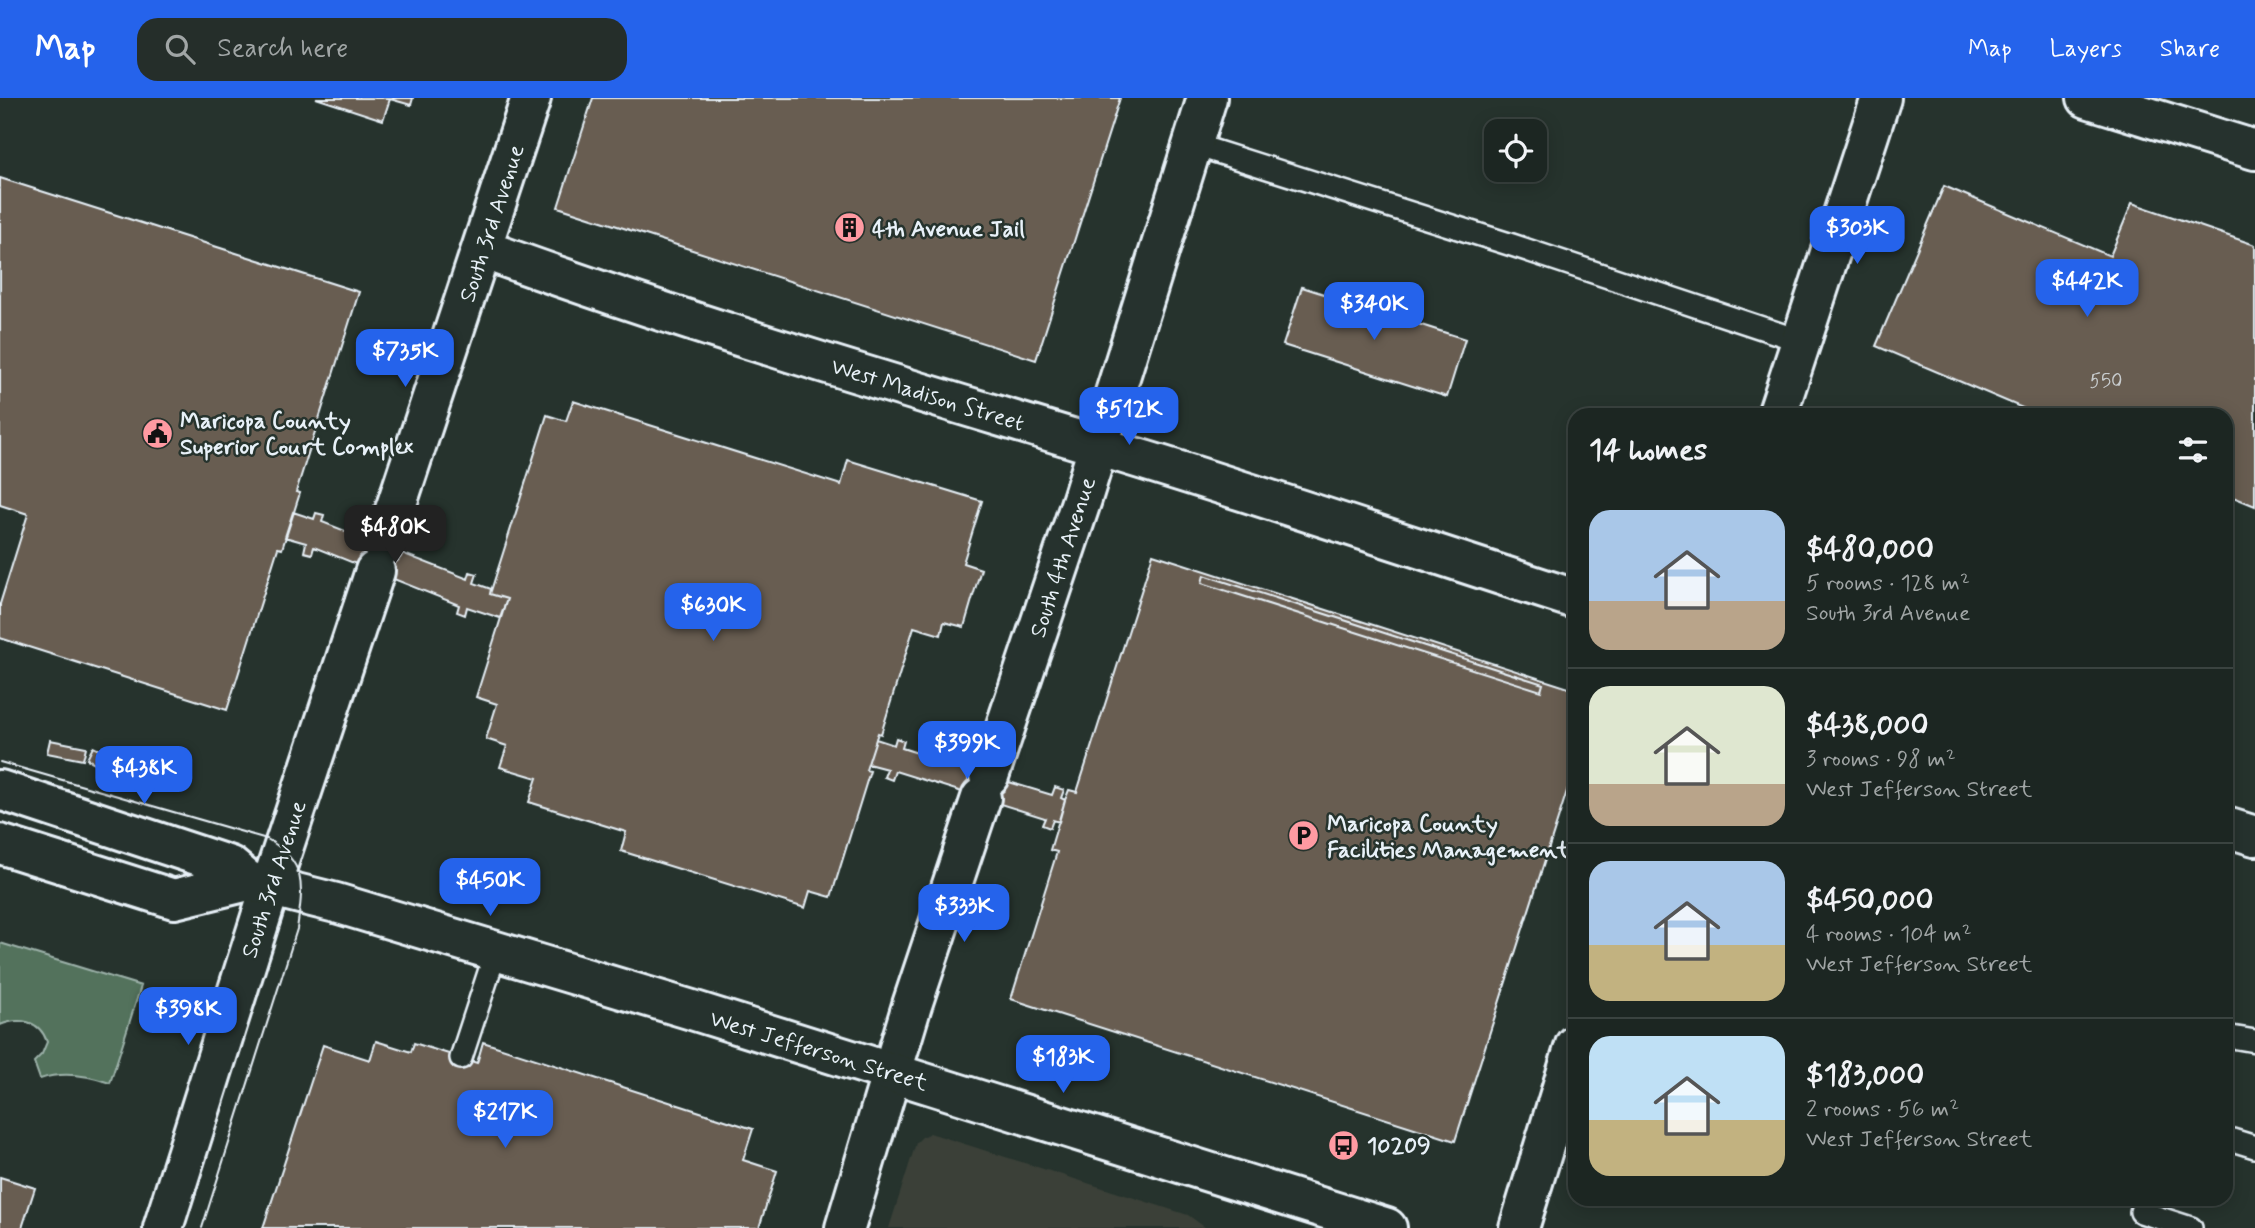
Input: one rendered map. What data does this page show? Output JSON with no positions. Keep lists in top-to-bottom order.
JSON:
{
  "streets": {
    "street": [
      "South 3rd Avenue",
      "West Madison Street",
      "South 4th Avenue",
      "West Jefferson Street"
    ]
  },
  "crossings": [
    ["South 3rd Avenue", "West Madison Street"],
    ["South 3rd Avenue", "West Jefferson Street"],
    ["West Madison Street", "South 4th Avenue"],
    ["South 4th Avenue", "West Jefferson Street"]
  ],
  "places": {
    "building": ["4th Avenue Jail"],
    "public building": ["Maricopa County Superior Court Complex"],
    "parking": ["Maricopa County Facilities Management"],
    "bus stop": ["10209"]
  },
  "house_numbers": ["550"],
  "page": {
    "header": "Map",
    "search": "Search here",
    "nav": ["Map", "Layers", "Share"],
    "price": [
      "$303K",
      "$442K",
      "$340K",
      "$735K",
      "$512K",
      "$480K",
      "$630K",
      "$399K",
      "$438K",
      "$450K",
      "$333K",
      "$398K",
      "$183K",
      "$217K"
    ],
    "heading": "14 homes",
    "list": [
      {
        "name": "$480,000",
        "note": "5 rooms · 128 m² · South 3rd Avenue"
      },
      {
        "name": "$438,000",
        "note": "3 rooms · 98 m² · West Jefferson Street"
      },
      {
        "name": "$450,000",
        "note": "4 rooms · 104 m² · West Jefferson Street"
      },
      {
        "name": "$183,000",
        "note": "2 rooms · 56 m² · West Jefferson Street"
      }
    ]
  }
}
